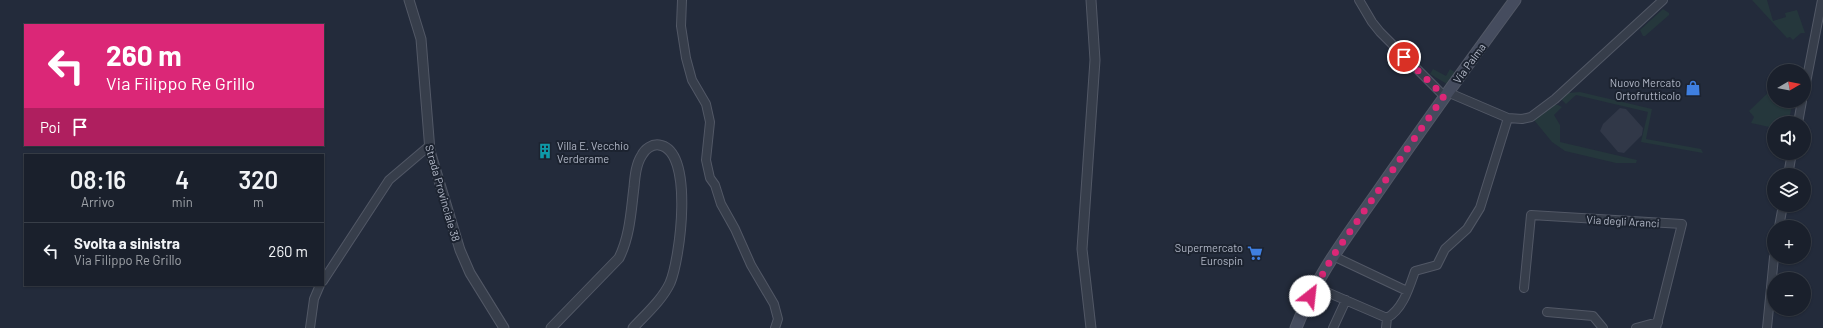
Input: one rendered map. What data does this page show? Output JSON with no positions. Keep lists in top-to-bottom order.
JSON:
{
  "streets": {
    "main road": ["Via Palma"],
    "street": ["Strada Provinciale 38", "Via degli Aranci"]
  },
  "places": {
    "shop": ["Nuovo Mercato Ortofrutticolo"],
    "building": ["Villa E. Vecchio Verderame"],
    "supermarket": ["Supermercato Eurospin"]
  },
  "north": "right",
  "page": {
    "turn": ["260 m", "Via Filippo Re Grillo"],
    "map_buttons": ["+", "−"],
    "then": "Poi",
    "eta": [
      "08:16",
      "Arrivo",
      "4",
      "min",
      "320",
      "m"
    ],
    "list": [
      {
        "name": "Svolta a sinistra",
        "note": "Via Filippo Re Grillo",
        "value": "260 m"
      }
    ]
  }
}
